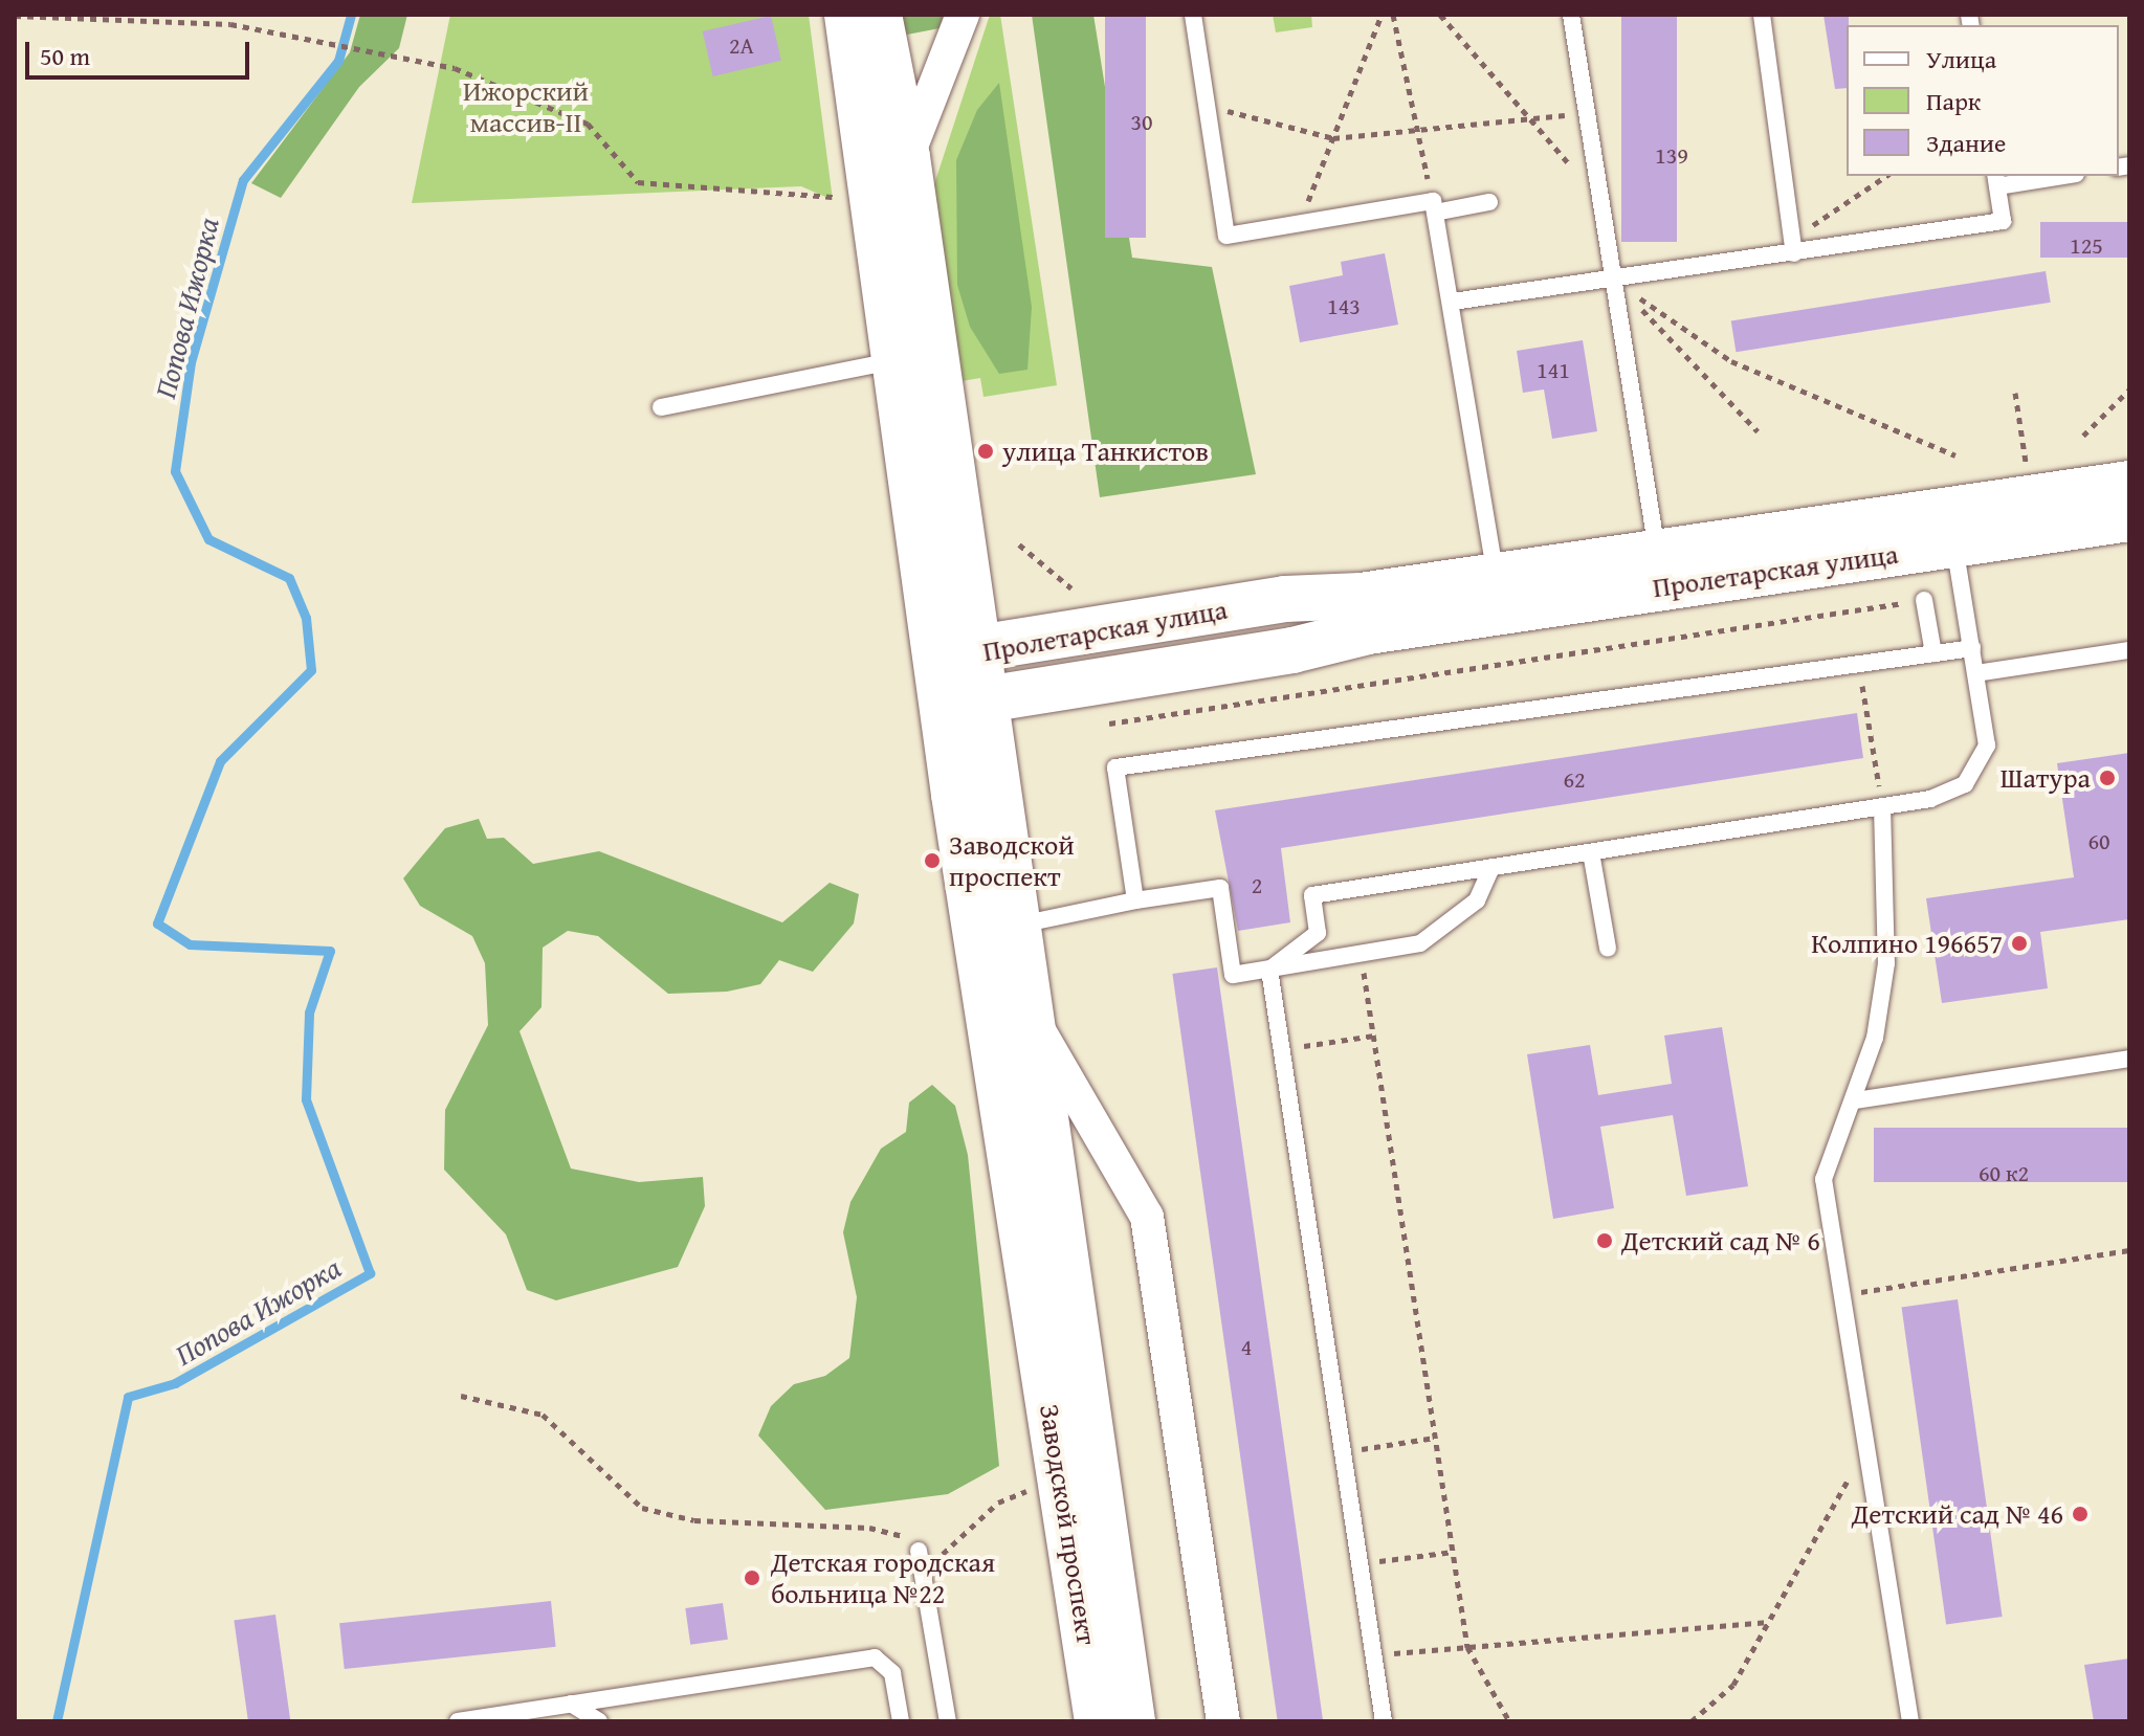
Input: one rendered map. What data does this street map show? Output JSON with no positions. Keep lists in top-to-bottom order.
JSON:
{
  "streets": {
    "main road": ["Пролетарская улица", "Заводской проспект"]
  },
  "crossings": [
    ["Пролетарская улица", "Заводской проспект"]
  ],
  "water": ["Попова Ижорка"],
  "parks": ["Ижорский массив-II"],
  "places": [
    "улица Танкистов",
    "Шатура",
    "Заводской проспект",
    "Колпино 196657",
    "Детский сад № 6",
    "Детский сад № 46",
    "Детская городская больница №22"
  ],
  "house_numbers": [
    "2А",
    "30",
    "139",
    "125",
    "143",
    "141",
    "62",
    "60",
    "2",
    "60 к2",
    "4"
  ],
  "legend": ["Улица", "Парк", "Здание"],
  "scale_bar": "50 m"
}
